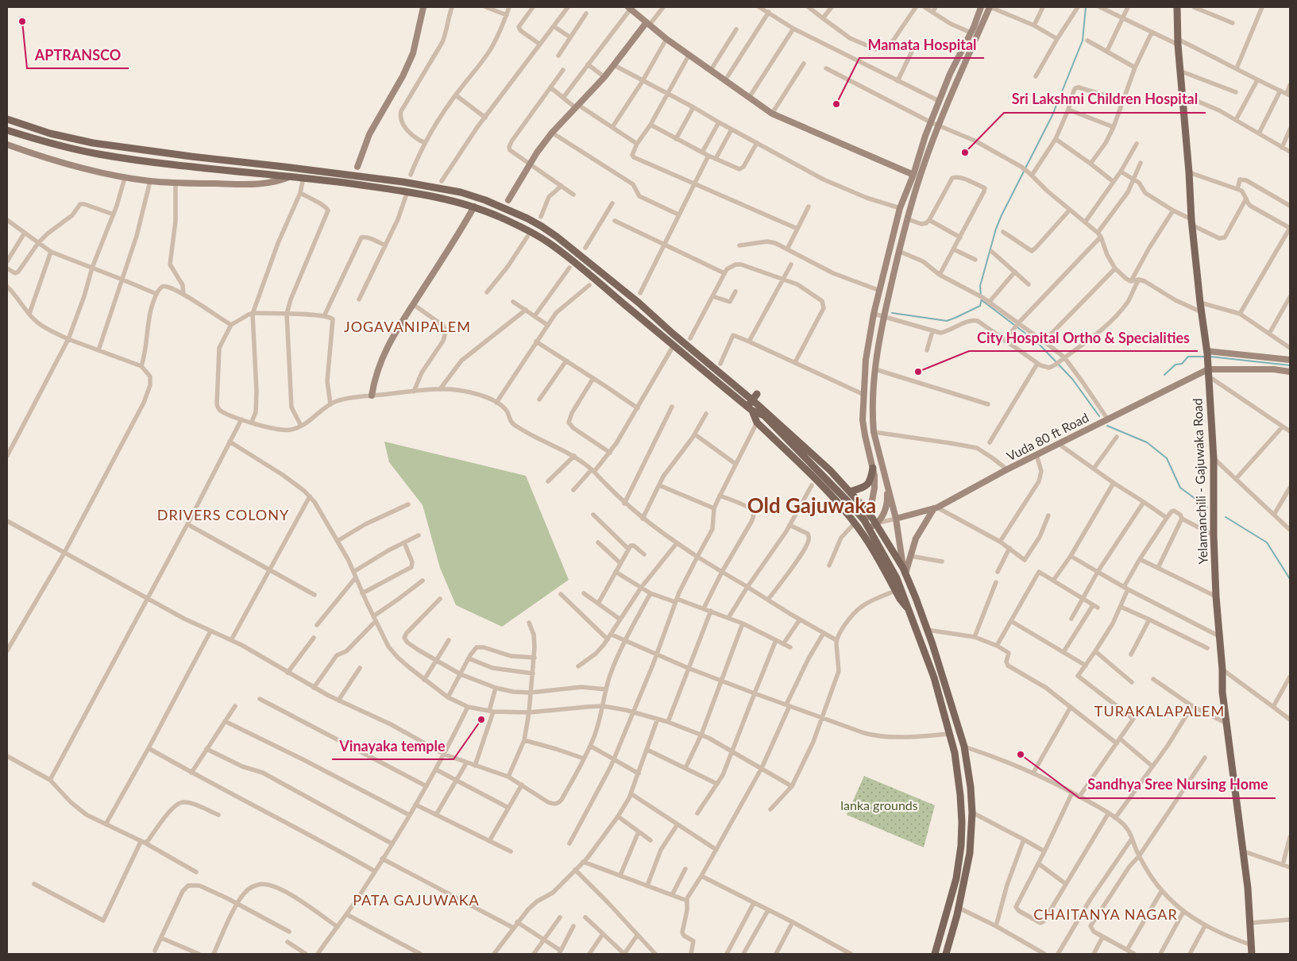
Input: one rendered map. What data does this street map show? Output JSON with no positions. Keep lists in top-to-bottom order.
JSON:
{
  "streets": {
    "main road": ["Yelamanchili - Gajuwaka Road"],
    "street": ["Vuda 80 ft Road"]
  },
  "crossings": [
    ["Vuda 80 ft Road", "Yelamanchili - Gajuwaka Road"]
  ],
  "districts": [
    "JOGAVANIPALEM",
    "Old Gajuwaka",
    "DRIVERS COLONY",
    "TURAKALAPALEM",
    "PATA GAJUWAKA",
    "CHAITANYA NAGAR"
  ],
  "parks": ["lanka grounds"],
  "places": [
    "APTRANSCO",
    "Mamata Hospital",
    "Sri Lakshmi Children Hospital",
    "City Hospital Ortho & Specialities",
    "Vinayaka temple",
    "Sandhya Sree Nursing Home"
  ]
}
